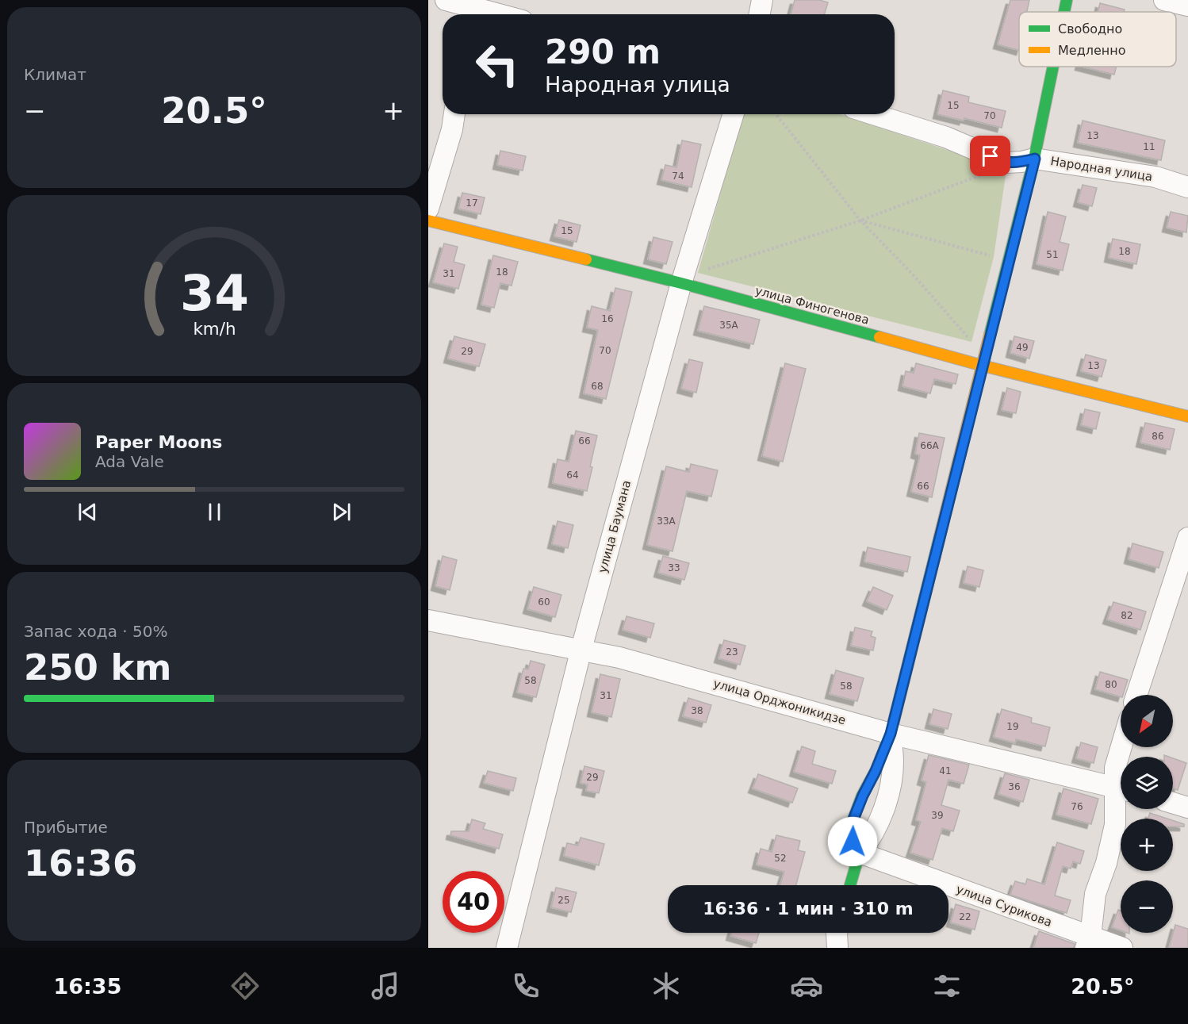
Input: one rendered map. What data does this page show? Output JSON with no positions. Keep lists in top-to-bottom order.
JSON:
{
  "streets": {
    "street": [
      "Народная улица",
      "улица Финогенова",
      "улица Баумана",
      "улица Орджоникидзе",
      "улица Сурикова"
    ]
  },
  "crossings": [
    ["улица Финогенова", "улица Баумана"],
    ["улица Баумана", "улица Орджоникидзе"]
  ],
  "house_numbers": [
    "15",
    "70",
    "13",
    "11",
    "74",
    "17",
    "15",
    "18",
    "51",
    "18",
    "31",
    "16",
    "35А",
    "49",
    "70",
    "29",
    "13",
    "68",
    "86",
    "66",
    "66А",
    "64",
    "66",
    "33А",
    "33",
    "60",
    "82",
    "23",
    "58",
    "80",
    "58",
    "31",
    "38",
    "19",
    "41",
    "29",
    "36",
    "76",
    "39",
    "52",
    "25",
    "22"
  ],
  "legend": ["Свободно", "Медленно"],
  "north": "bottom left",
  "page": {
    "tile": [
      "Климат",
      ["Запас хода · 50%", "250 km"],
      ["Прибытие", "16:36"]
    ],
    "turn": ["290 m", "Народная улица"],
    "heat": ["−", "20.5°", "+"],
    "song": ["Paper Moons", "Ada Vale"],
    "map_buttons": ["+", "−"],
    "limit": "40",
    "trip": "16:36 · 1 мин · 310 m",
    "tabs": ["16:35", "20.5°"],
    "gauge": ["34", "km/h"]
  }
}
